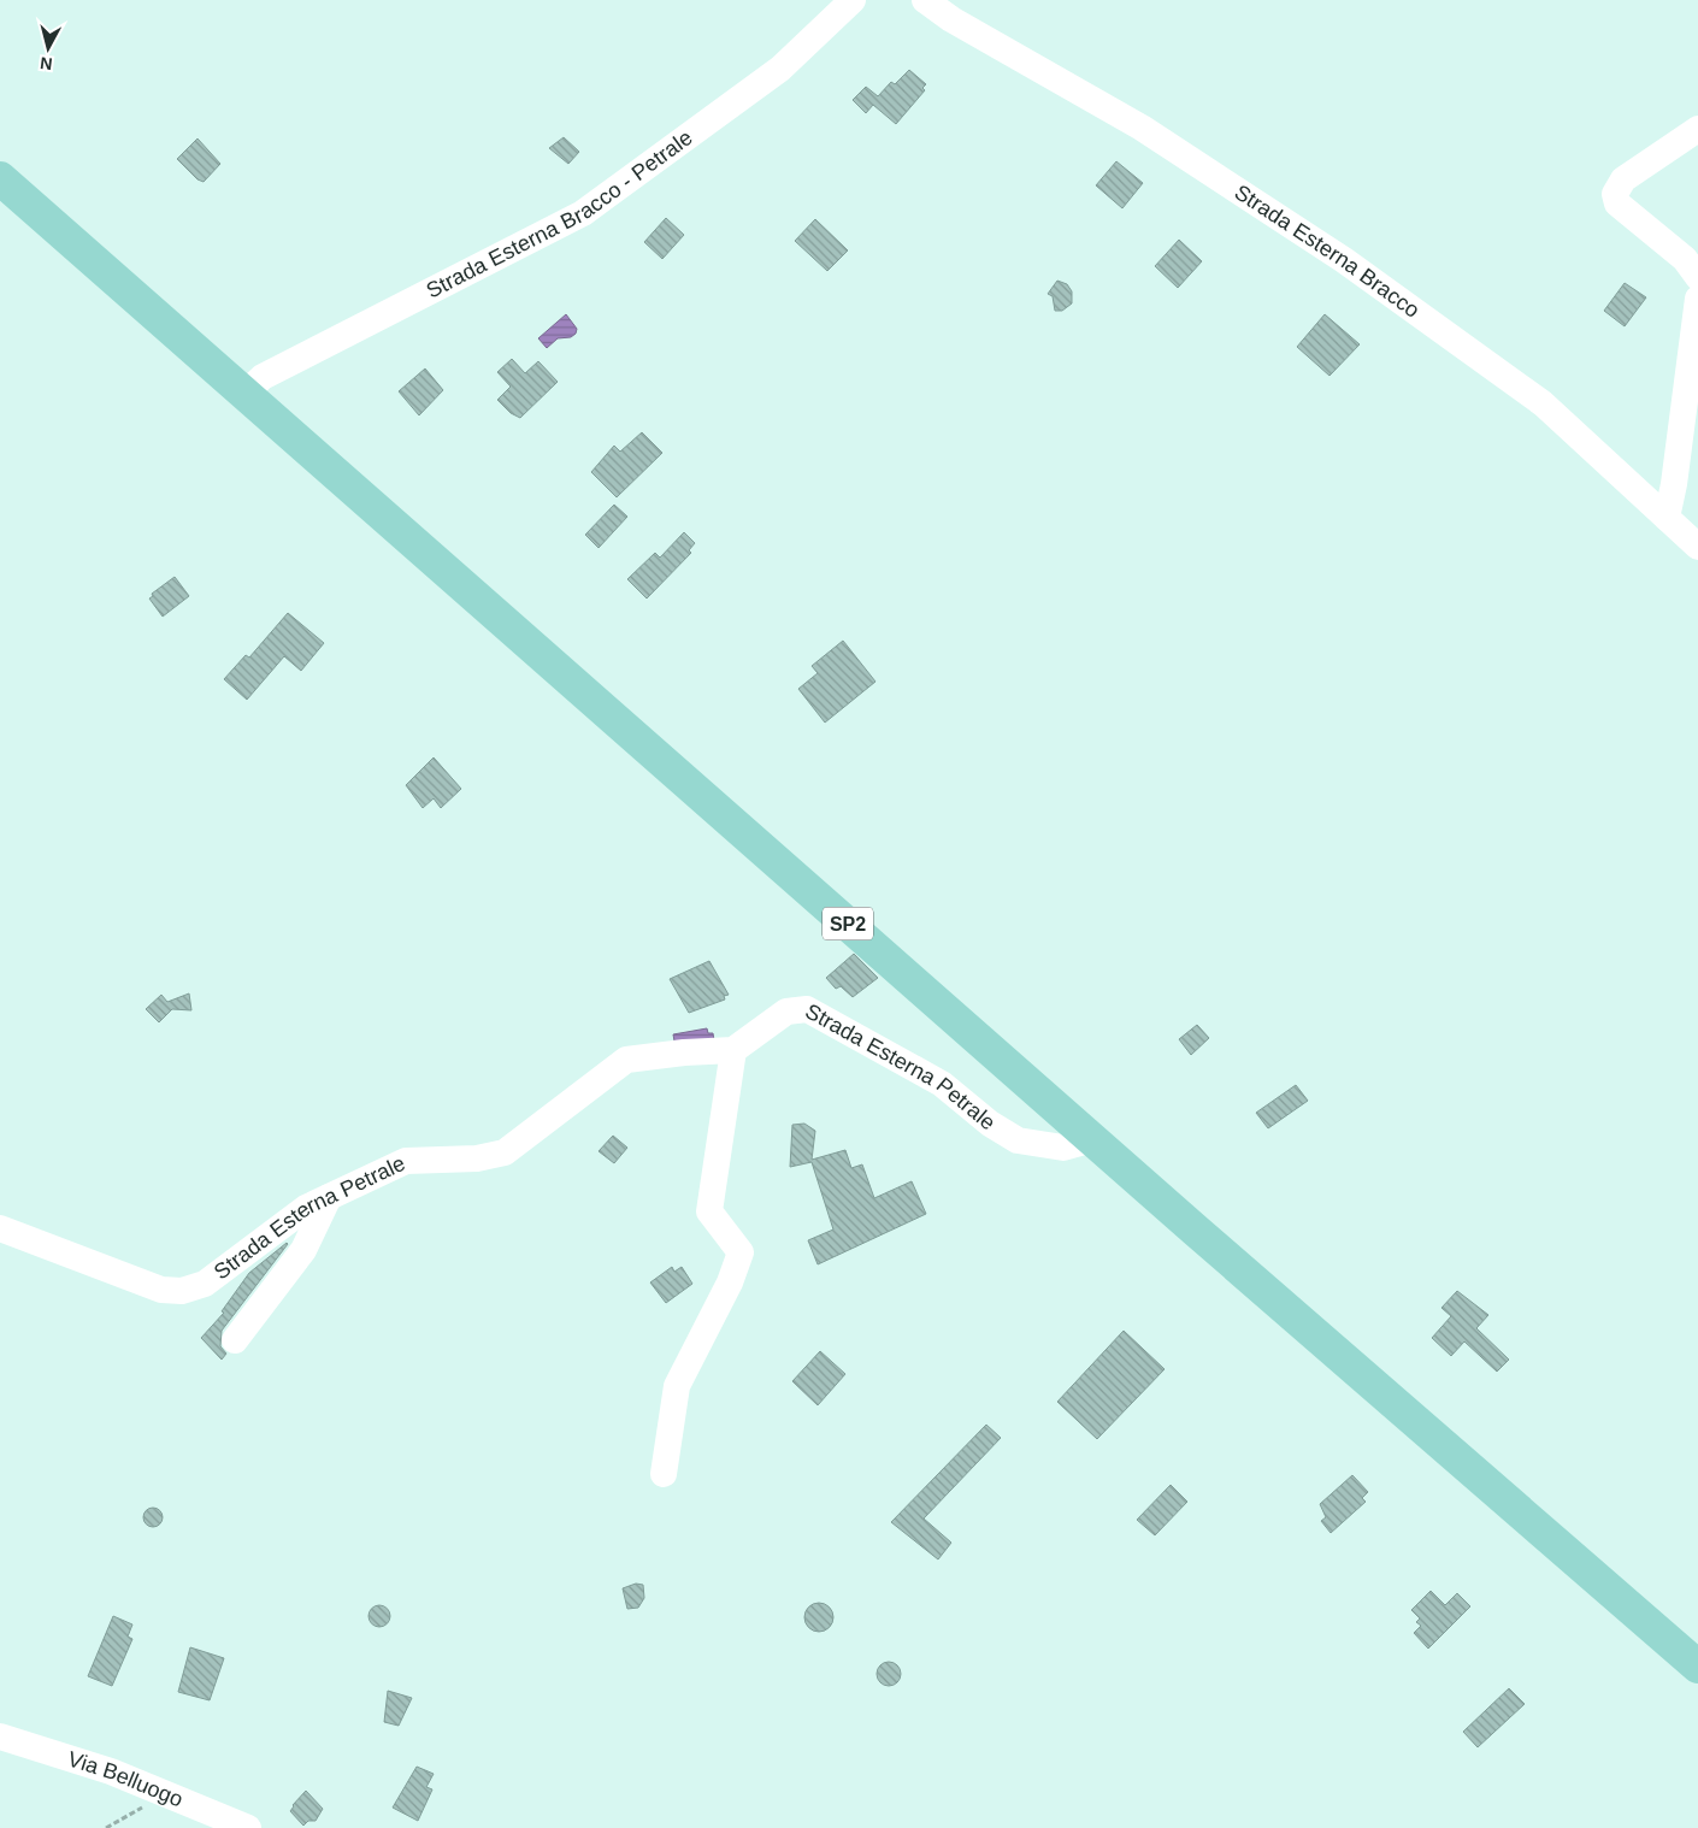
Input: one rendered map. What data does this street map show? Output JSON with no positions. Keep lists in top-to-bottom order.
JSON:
{
  "streets": {
    "main road": ["SP2"],
    "street": [
      "Strada Esterna Bracco - Petrale",
      "Strada Esterna Bracco",
      "Strada Esterna Petrale",
      "Via Belluogo"
    ]
  },
  "crossings": [
    ["Strada Esterna Bracco - Petrale", "SP2"],
    ["SP2", "Strada Esterna Petrale"]
  ],
  "north": "bottom"
}
